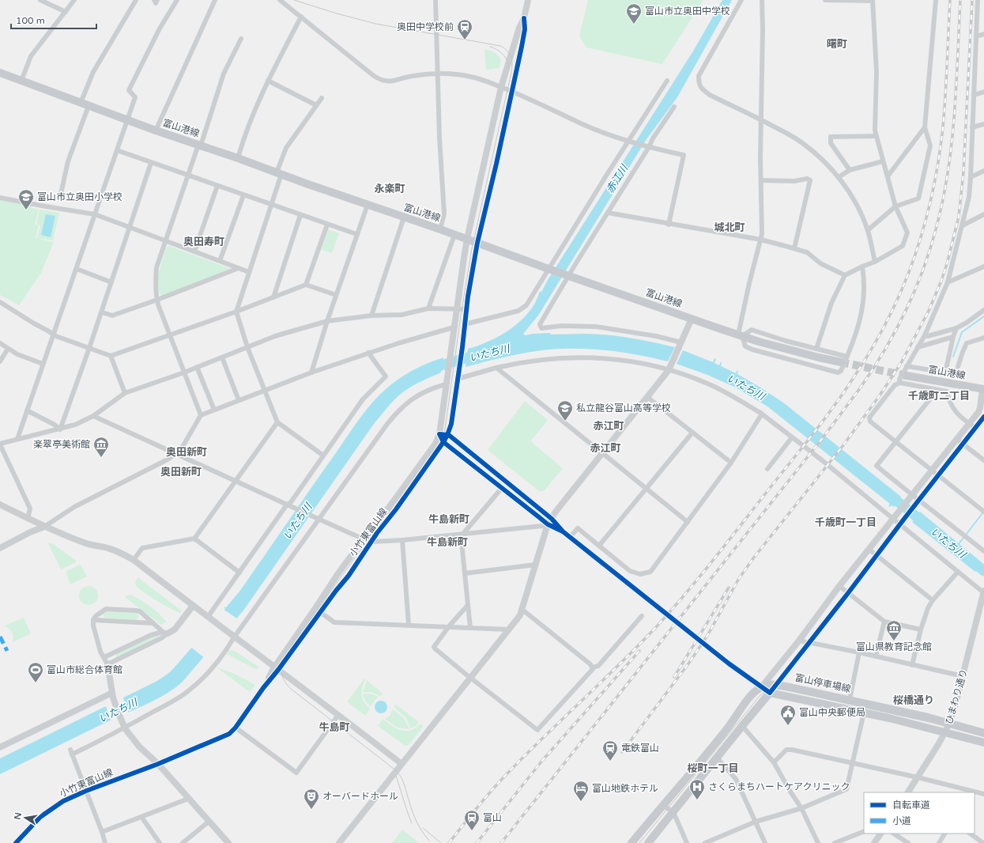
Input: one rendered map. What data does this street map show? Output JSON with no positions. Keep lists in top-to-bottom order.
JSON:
{
  "streets": {
    "main road": ["富山港線", "富山停車場線"],
    "street": ["小竹東富山線", "ひまわり通り"]
  },
  "crossings": [
    ["富山港線", "小竹東富山線"],
    ["富山停車場線", "ひまわり通り"]
  ],
  "districts": [
    "曙町",
    "永楽町",
    "城北町",
    "奥田寿町",
    "千歳町二丁目",
    "赤江町",
    "赤江町",
    "奥田新町",
    "奥田新町",
    "牛島新町",
    "千歳町一丁目",
    "牛島新町",
    "桜橋通り",
    "牛島町",
    "桜町一丁目"
  ],
  "water": ["赤江川", "いたち川"],
  "places": {
    "school or university": ["富山市立奥田中学校", "富山市立奥田小学校", "私立龍谷富山高等学校"],
    "station": ["奥田中学校前", "電鉄富山", "富山"],
    "museum": ["楽翠亭美術館", "富山県教育記念館"],
    "sports": ["富山市総合体育館"],
    "public building": ["富山中央郵便局"],
    "hospital": ["さくらまちハートケアクリニック"],
    "hotel": ["富山地鉄ホテル"],
    "theatre": ["オーバードホール"]
  },
  "legend": ["自転車道", "小道"],
  "scale_bar": "100 m",
  "north": "left"
}
